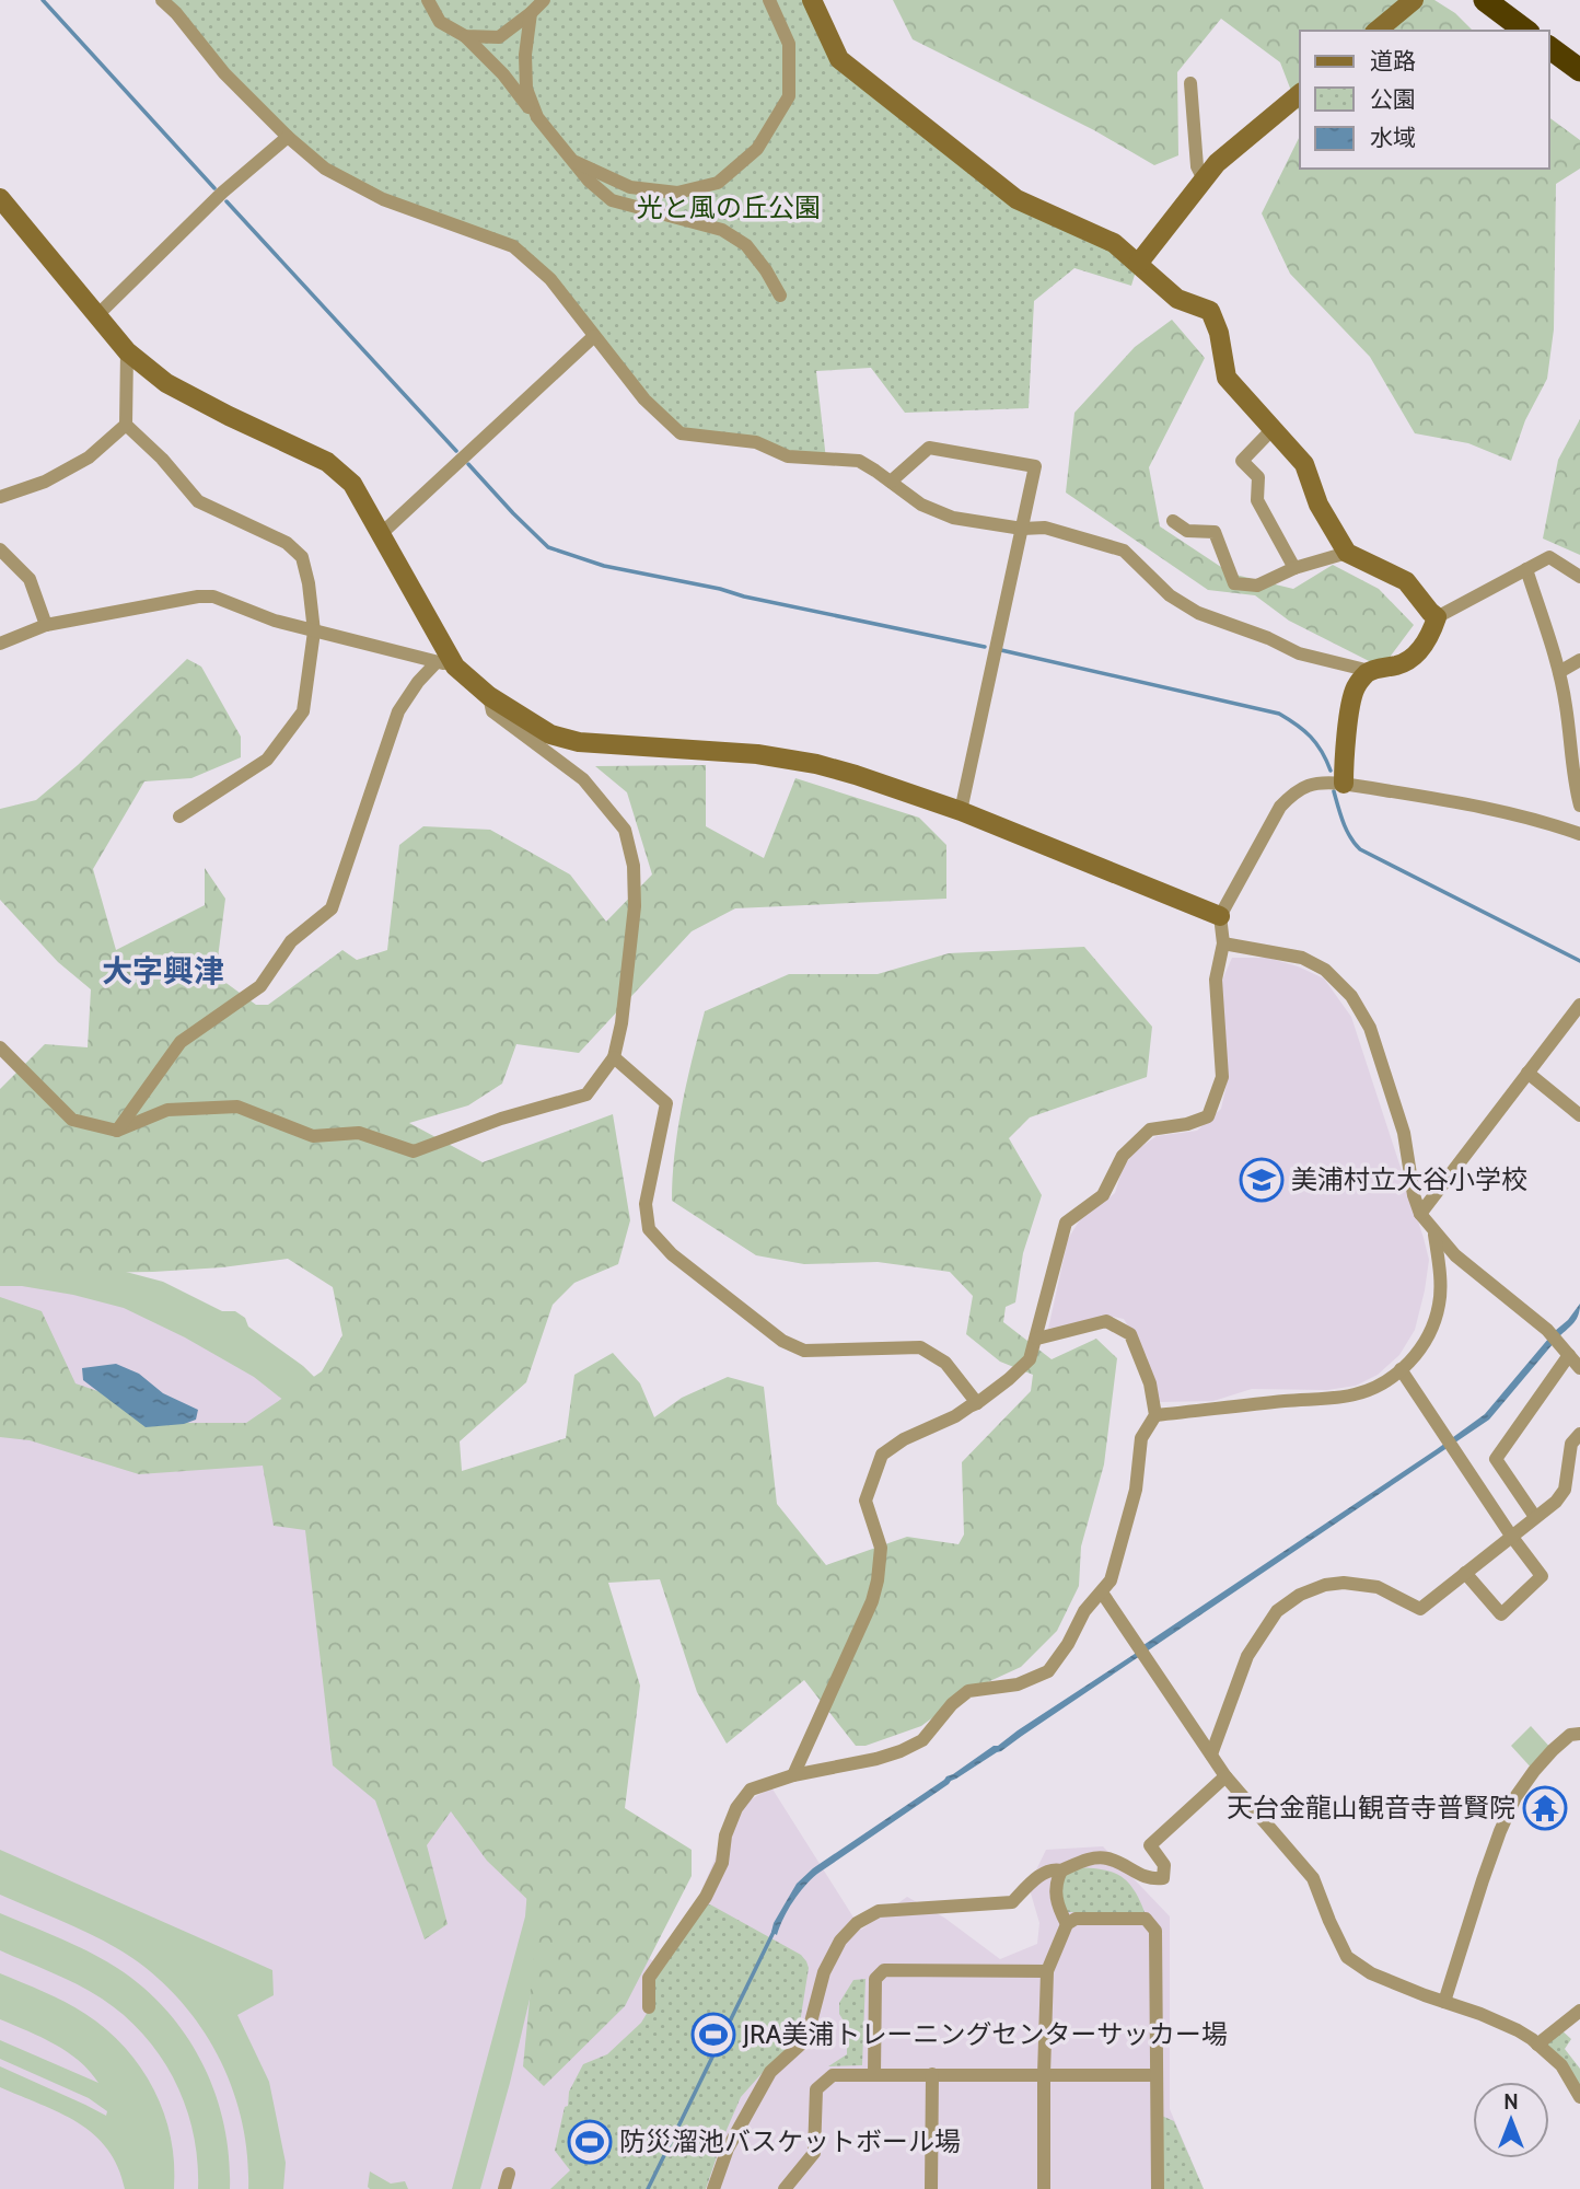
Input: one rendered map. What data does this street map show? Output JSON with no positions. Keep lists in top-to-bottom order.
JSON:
{
  "districts": ["大字興津"],
  "parks": ["光と風の丘公園"],
  "places": {
    "school or university": ["美浦村立大谷小学校"],
    "temple": ["天台金龍山観音寺普賢院"],
    "sports": ["JRA美浦トレーニングセンターサッカー場", "防災溜池バスケットボール場"]
  },
  "legend": ["道路", "公園", "水域"],
  "north": "top"
}
